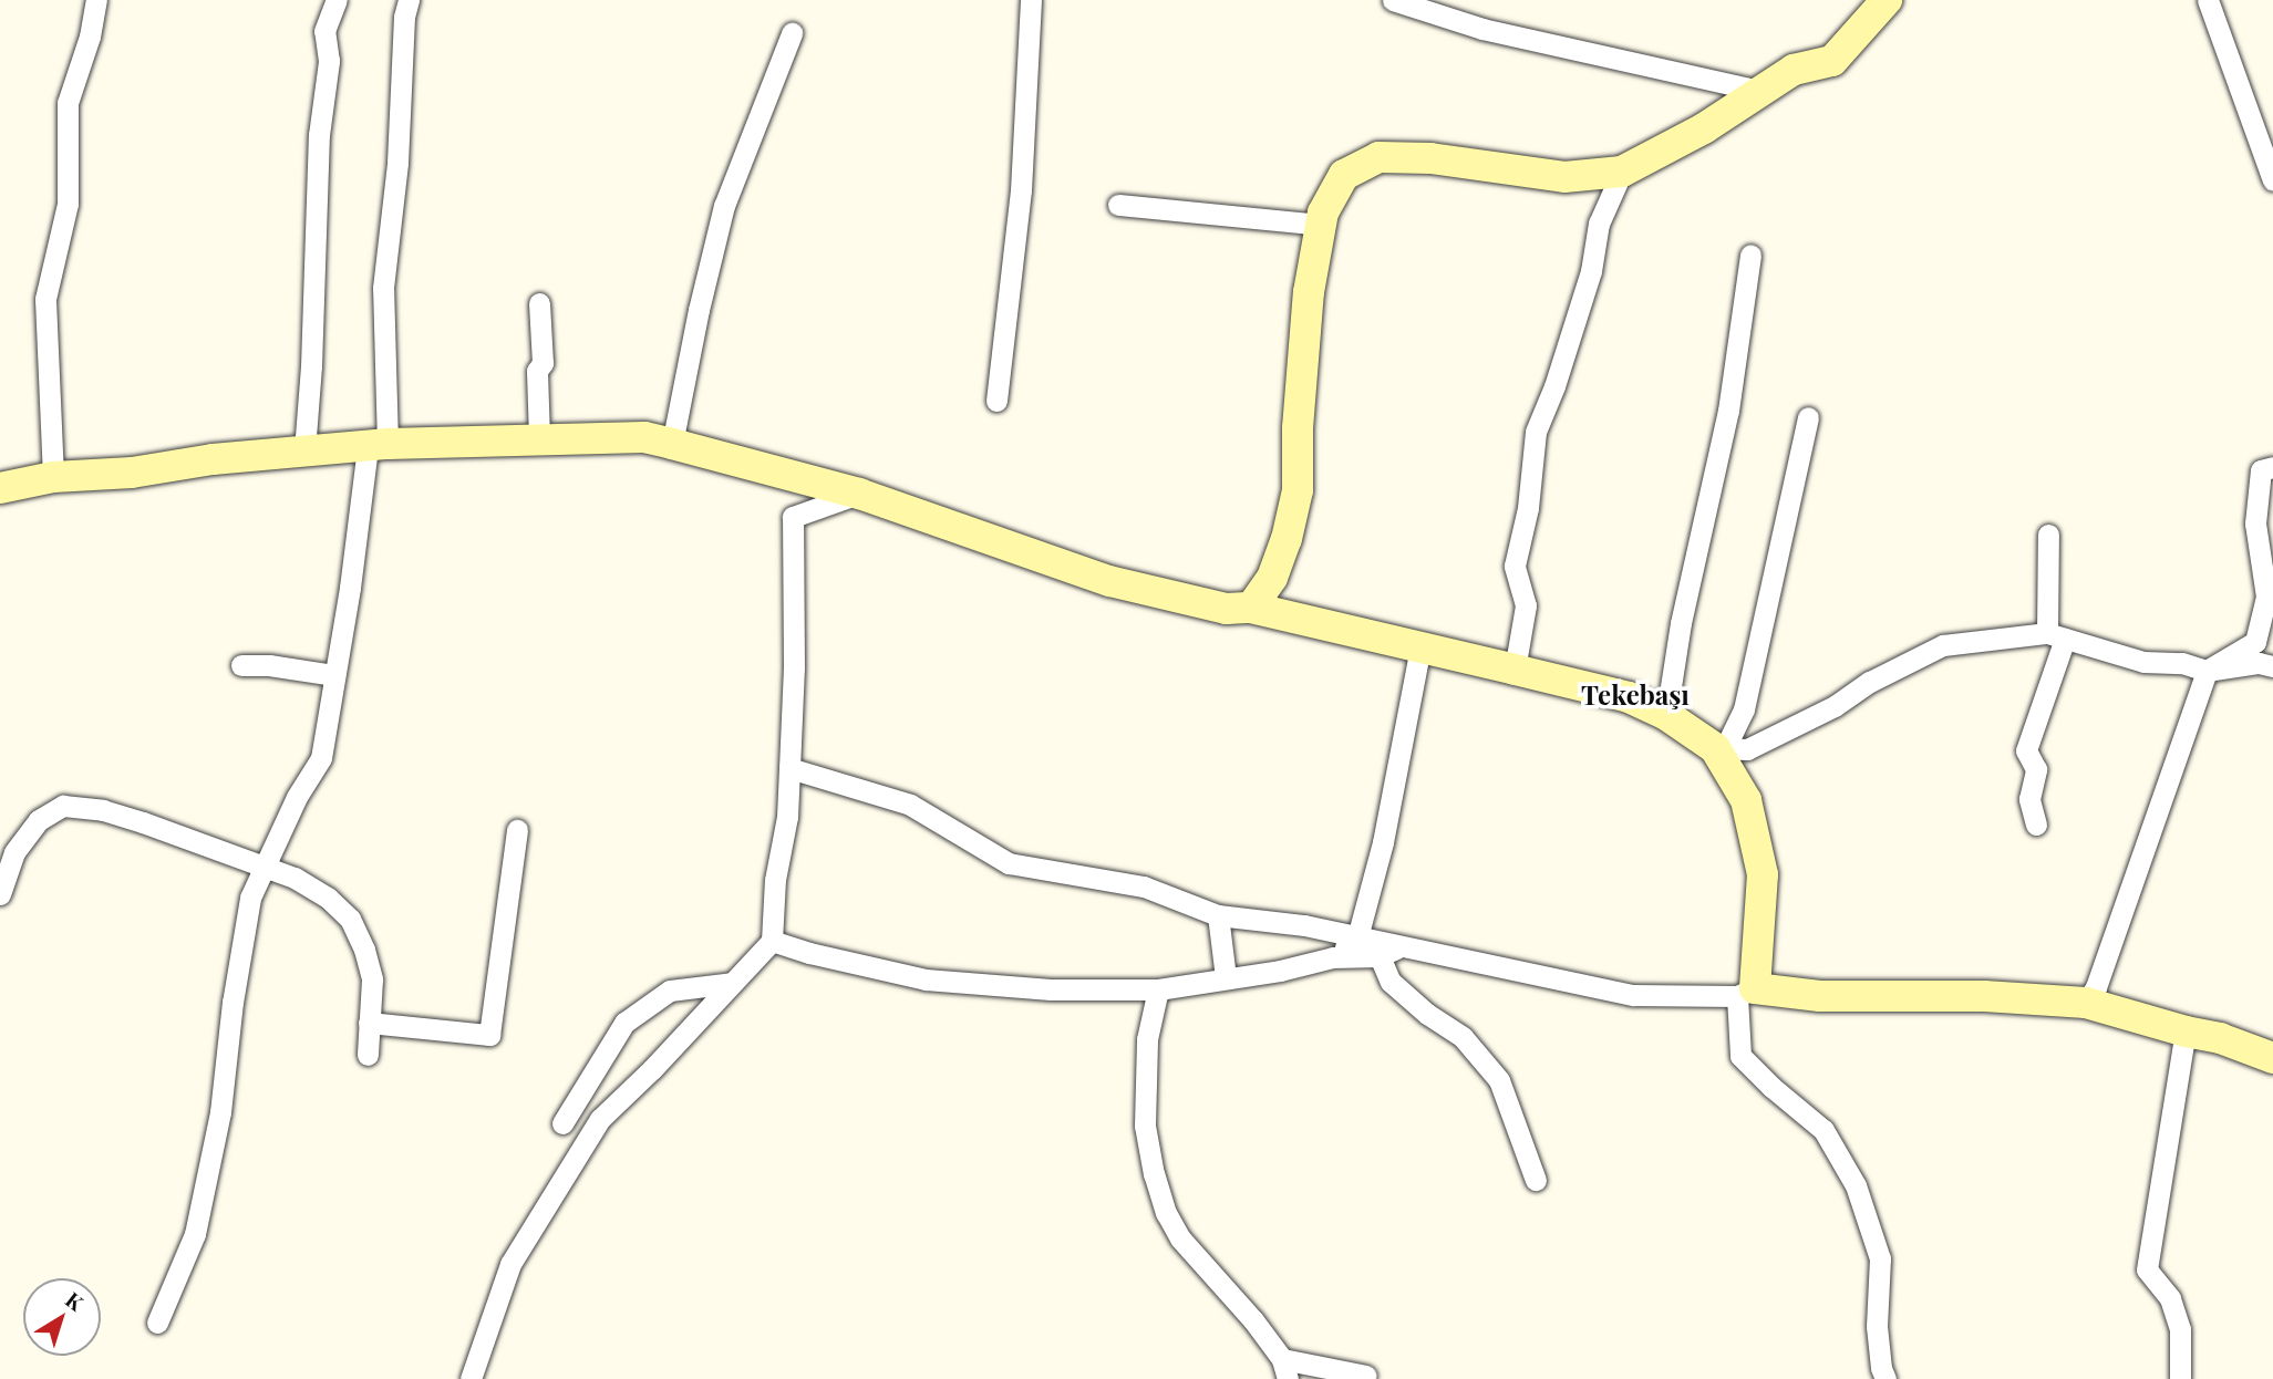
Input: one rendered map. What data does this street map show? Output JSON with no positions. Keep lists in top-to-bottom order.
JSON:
{
  "districts": ["Tekebaşı"],
  "north": "top right"
}
